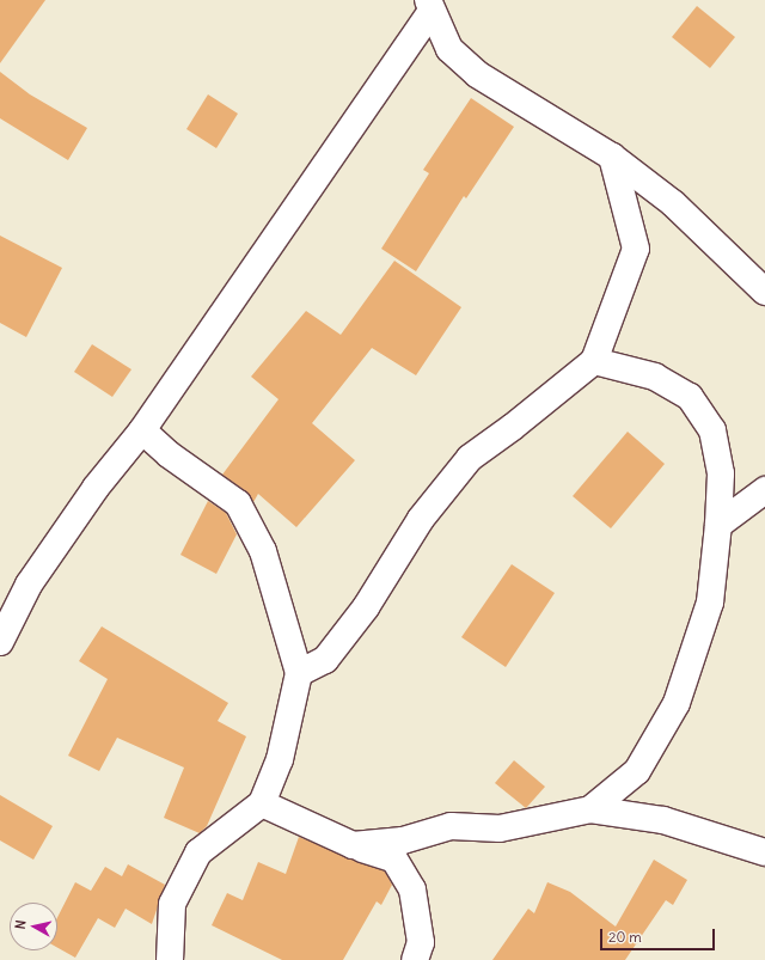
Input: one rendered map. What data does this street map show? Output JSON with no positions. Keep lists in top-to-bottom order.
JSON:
{
  "scale_bar": "20 m",
  "north": "left"
}
